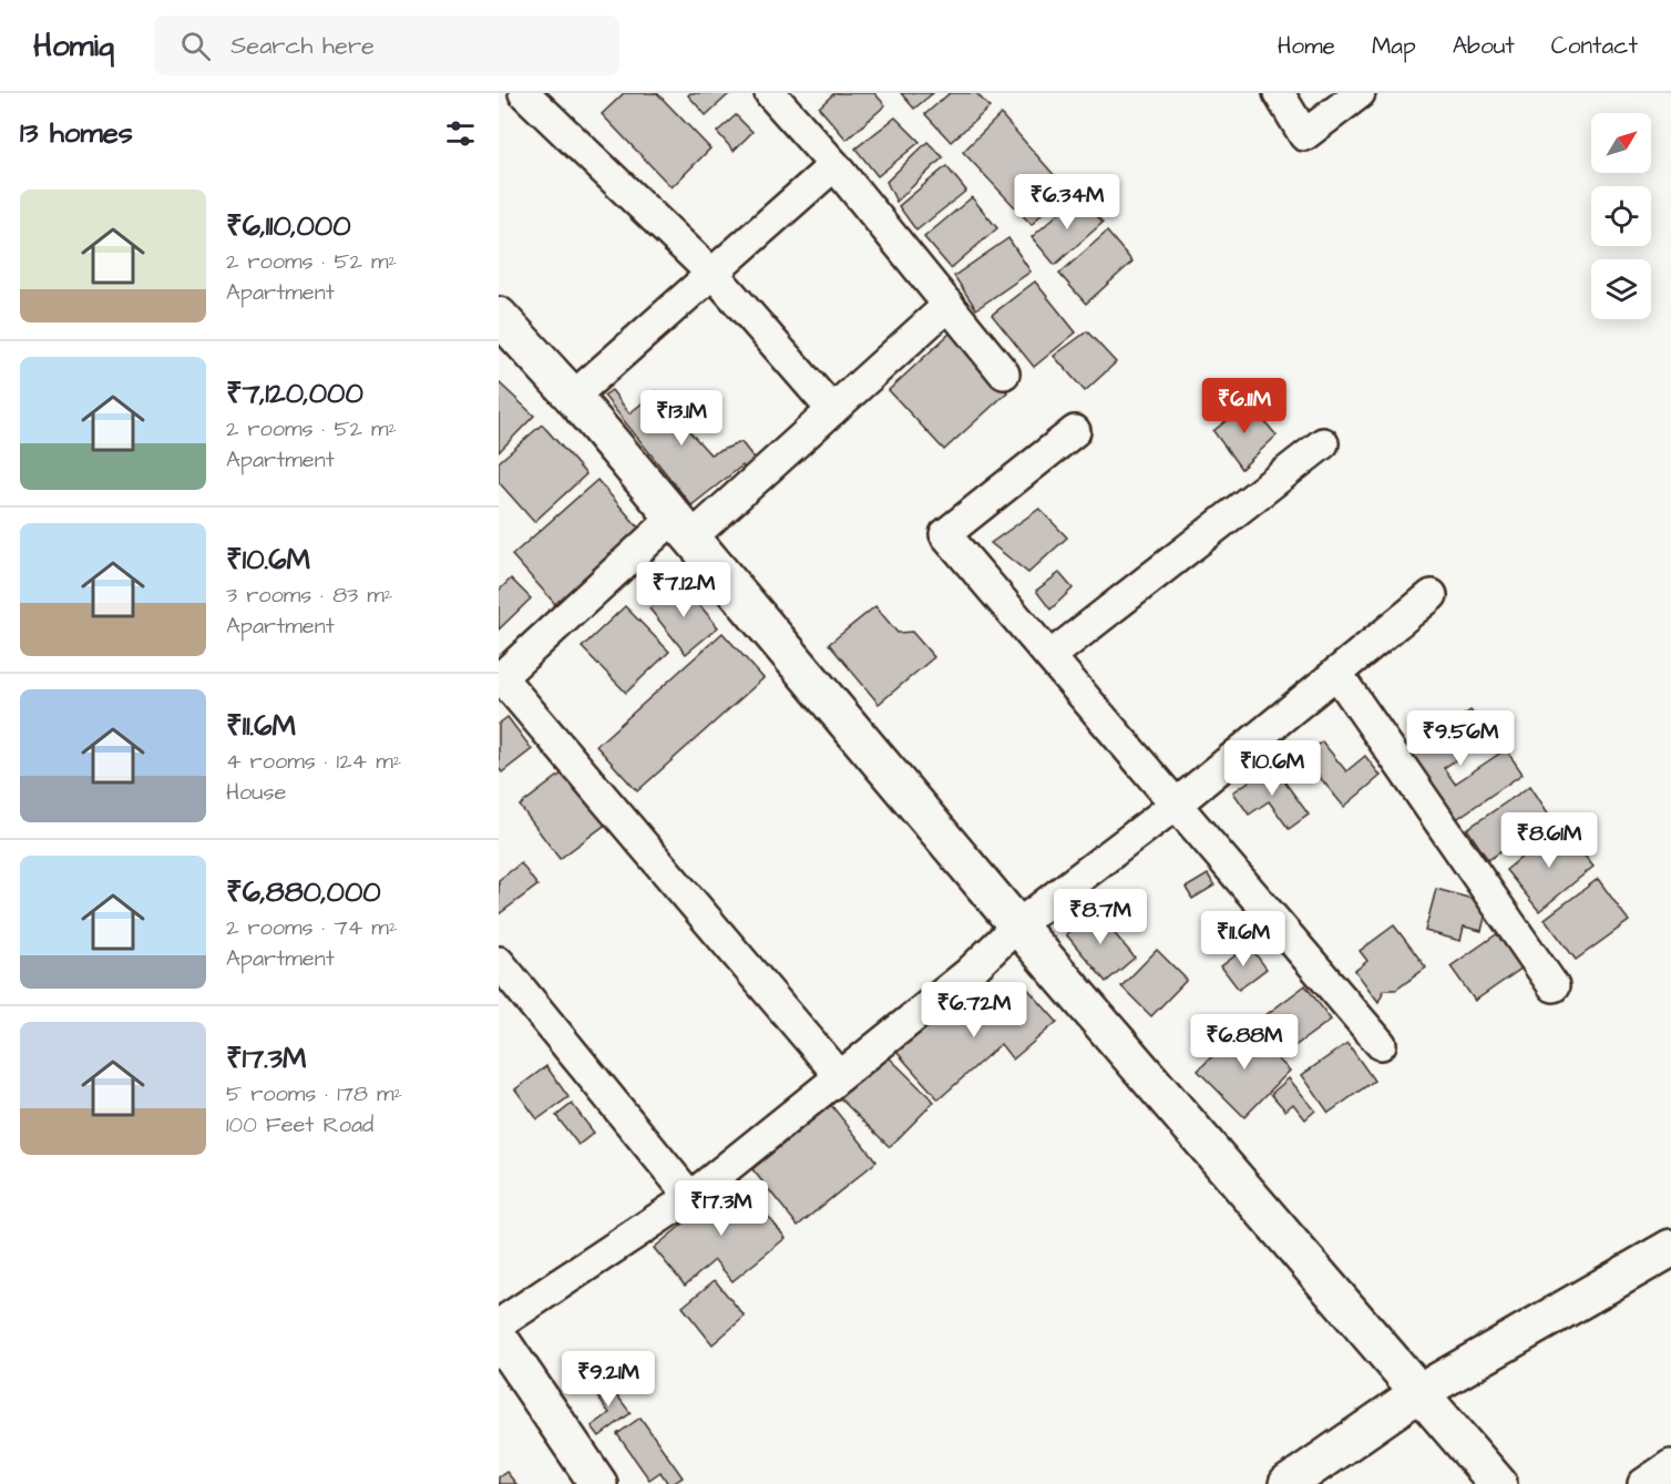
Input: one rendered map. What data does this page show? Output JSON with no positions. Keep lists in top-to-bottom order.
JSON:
{
  "north": "top right",
  "page": {
    "header": "Homiq",
    "search": "Search here",
    "nav": [
      "Home",
      "Map",
      "About",
      "Contact"
    ],
    "heading": "13 homes",
    "list": [
      {
        "name": "₹6,110,000",
        "note": "2 rooms · 52 m² · Apartment"
      },
      {
        "name": "₹7,120,000",
        "note": "2 rooms · 52 m² · Apartment"
      },
      {
        "name": "₹10.6M",
        "note": "3 rooms · 83 m² · Apartment"
      },
      {
        "name": "₹11.6M",
        "note": "4 rooms · 124 m² · House"
      },
      {
        "name": "₹6,880,000",
        "note": "2 rooms · 74 m² · Apartment"
      },
      {
        "name": "₹17.3M",
        "note": "5 rooms · 178 m² · 100 Feet Road"
      }
    ],
    "price": [
      "₹6.34M",
      "₹6.11M",
      "₹13.1M",
      "₹7.12M",
      "₹9.56M",
      "₹10.6M",
      "₹8.61M",
      "₹8.7M",
      "₹11.6M",
      "₹6.72M",
      "₹6.88M",
      "₹17.3M",
      "₹9.21M"
    ]
  }
}
